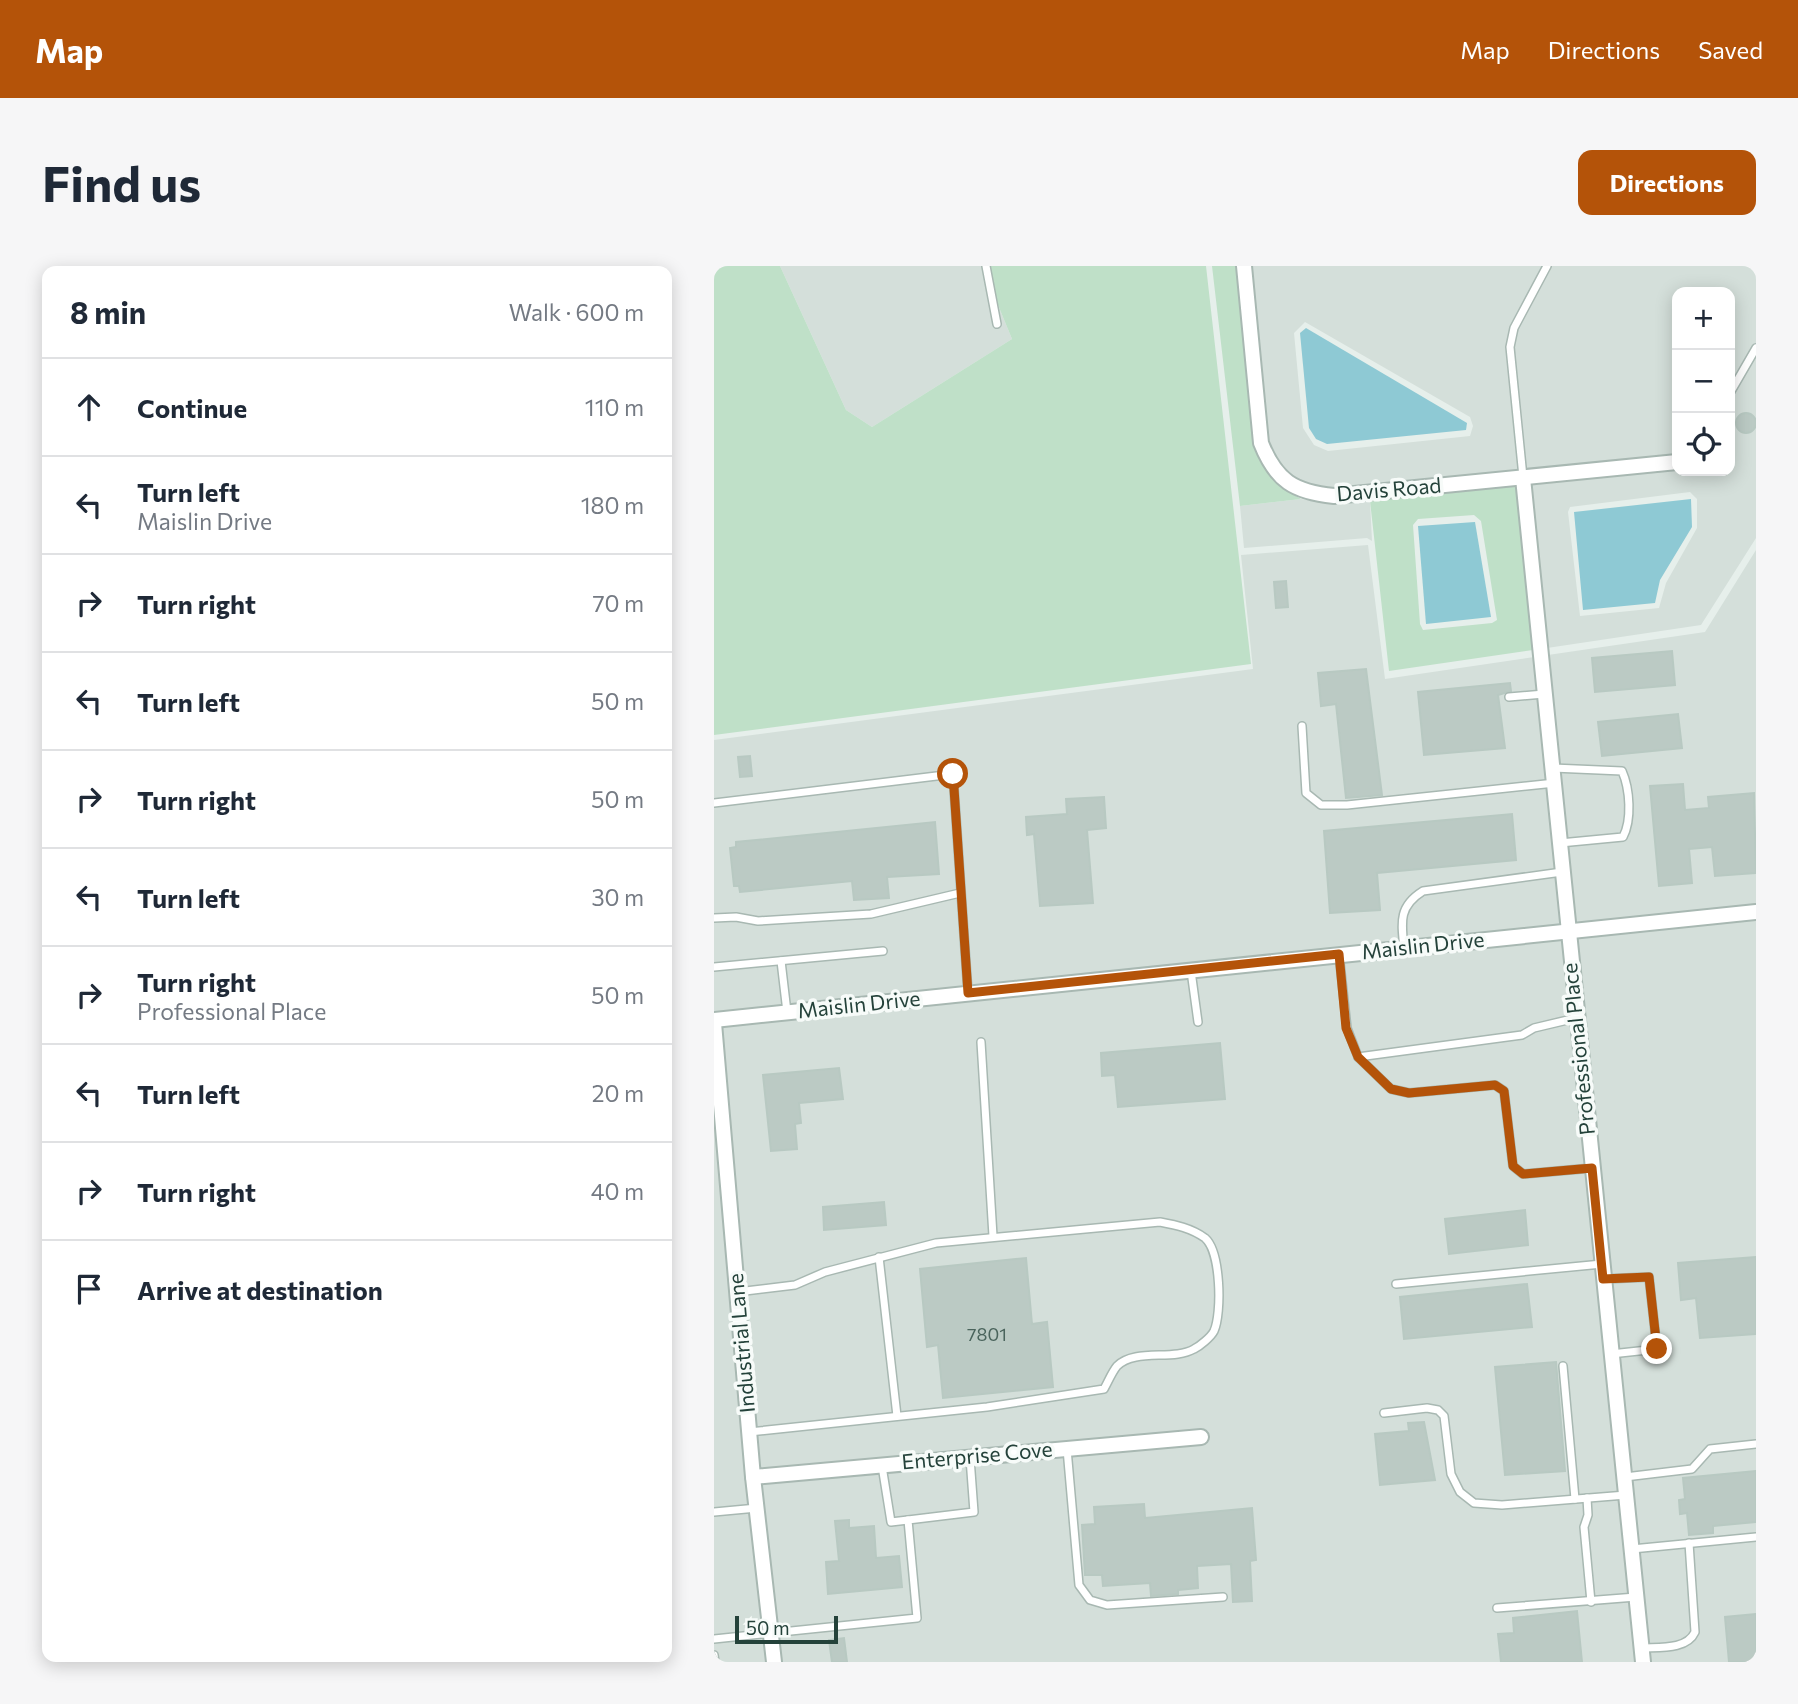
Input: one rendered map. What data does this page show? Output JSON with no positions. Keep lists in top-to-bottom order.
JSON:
{
  "streets": {
    "street": [
      "Davis Road",
      "Maislin Drive",
      "Professional Place",
      "Industrial Lane",
      "Enterprise Cove"
    ]
  },
  "crossings": [
    ["Davis Road", "Professional Place"],
    ["Maislin Drive", "Professional Place"],
    ["Maislin Drive", "Industrial Lane"],
    ["Industrial Lane", "Enterprise Cove"]
  ],
  "house_numbers": ["7801"],
  "scale_bar": "50 m",
  "page": {
    "header": "Map",
    "nav": ["Map", "Directions", "Saved"],
    "buttons": "Directions",
    "title": "Find us",
    "heading": ["8 min", "Walk · 600 m"],
    "map_buttons": ["+", "−"],
    "list": [
      ["Continue", "110 m"],
      ["Turn left", "Maislin Drive", "180 m"],
      ["Turn right", "70 m"],
      ["Turn left", "50 m"],
      ["Turn right", "50 m"],
      ["Turn left", "30 m"],
      ["Turn right", "Professional Place", "50 m"],
      ["Turn left", "20 m"],
      ["Turn right", "40 m"],
      "Arrive at destination"
    ],
    "scale": "50 m"
  }
}
